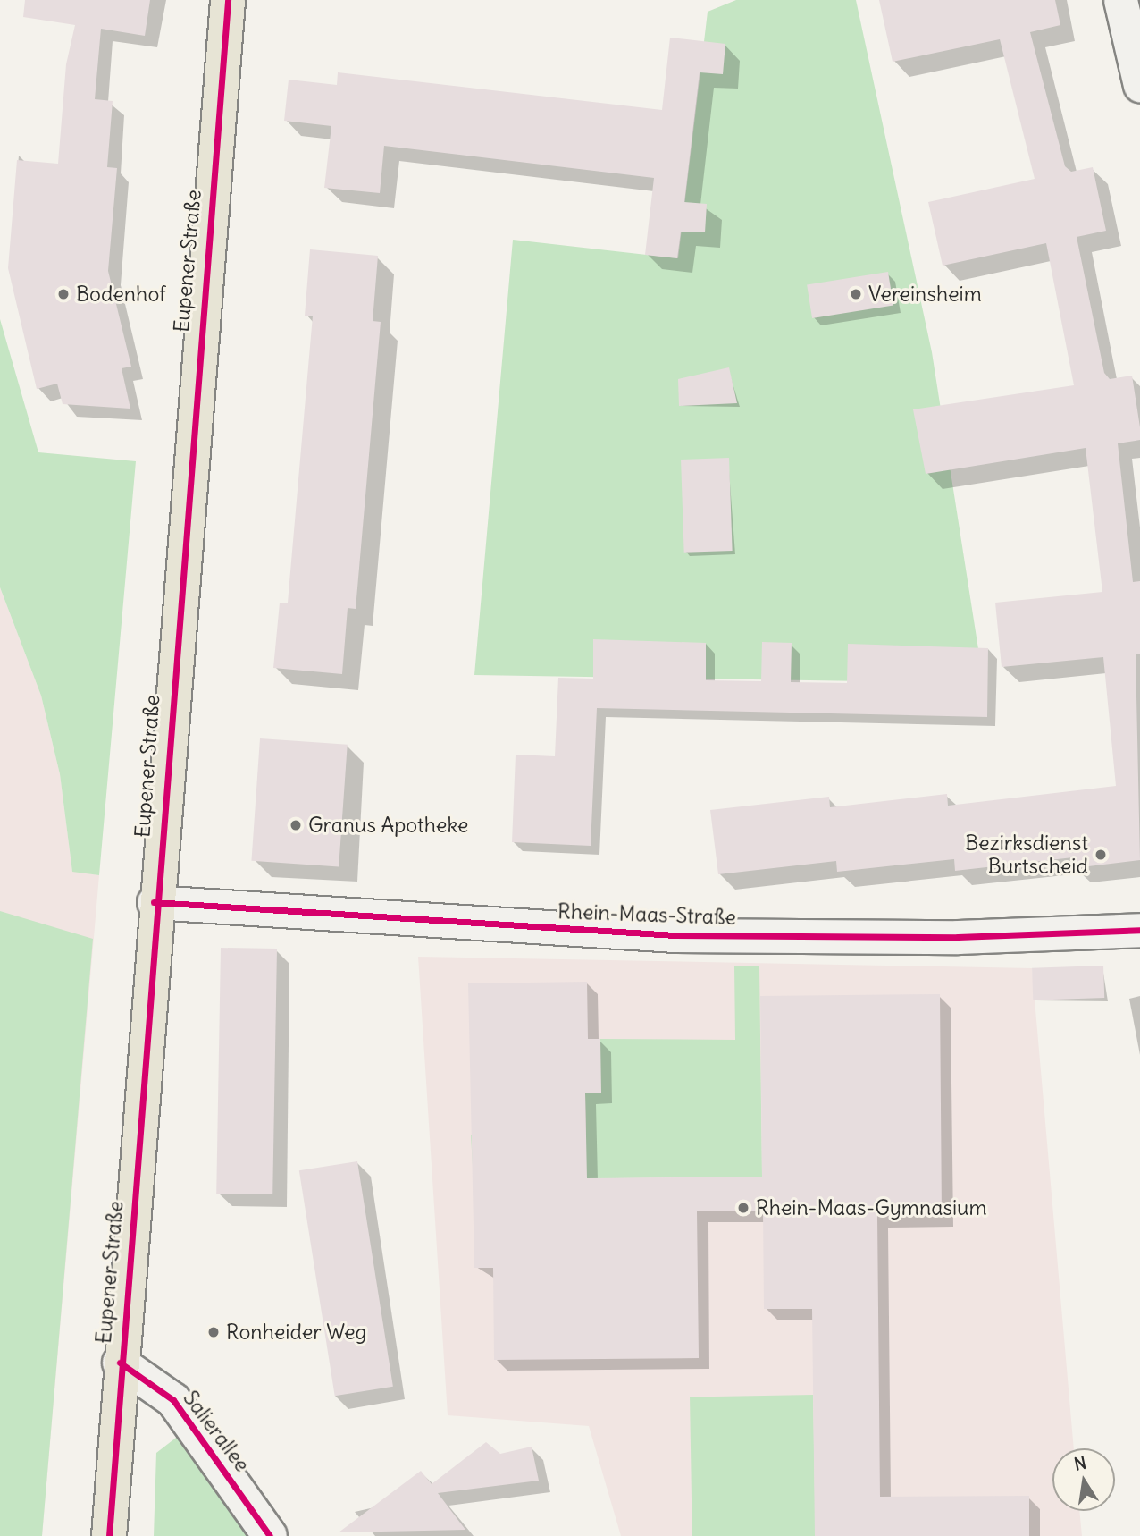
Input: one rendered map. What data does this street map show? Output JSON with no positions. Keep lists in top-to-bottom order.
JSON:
{
  "streets": {
    "main road": ["Eupener Straße"],
    "street": ["Rhein-Maas-Straße", "Salierallee"]
  },
  "crossings": [
    ["Eupener Straße", "Rhein-Maas-Straße"],
    ["Eupener Straße", "Salierallee"]
  ],
  "places": [
    "Bodenhof",
    "Vereinsheim",
    "Granus Apotheke",
    "Bezirksdienst Burtscheid",
    "Rhein-Maas-Gymnasium",
    "Ronheider Weg"
  ],
  "north": "top"
}
